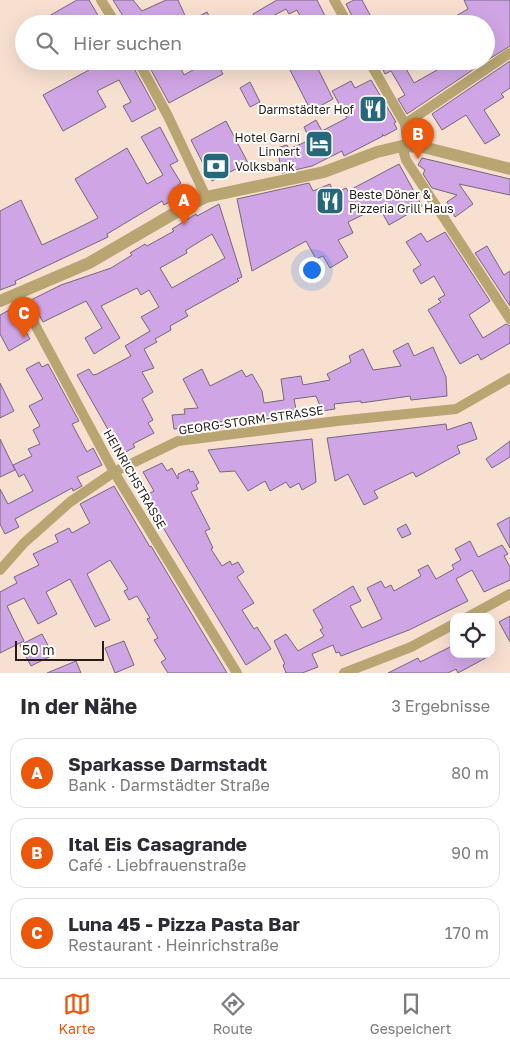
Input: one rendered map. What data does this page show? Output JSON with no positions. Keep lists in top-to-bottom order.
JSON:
{
  "streets": {
    "street": ["GEORG-STORM-STRASSE", "HEINRICHSTRASSE"]
  },
  "crossings": [
    ["GEORG-STORM-STRASSE", "HEINRICHSTRASSE"]
  ],
  "places": {
    "restaurant": ["Darmstädter Hof", "Beste Döner & Pizzeria Grill Haus"],
    "hotel": ["Hotel Garni Linnert"],
    "bank": ["Volksbank"]
  },
  "scale_bar": "50 m",
  "page": {
    "search": "Hier suchen",
    "pins": ["B", "A", "C"],
    "scale": "50 m",
    "heading": ["In der Nähe", "3 Ergebnisse"],
    "list": [
      {
        "mark": "A",
        "name": "Sparkasse Darmstadt",
        "note": "Bank · Darmstädter Straße",
        "value": "80 m"
      },
      {
        "mark": "B",
        "name": "Ital Eis Casagrande",
        "note": "Café · Liebfrauenstraße",
        "value": "90 m"
      },
      {
        "mark": "C",
        "name": "Luna 45 - Pizza Pasta Bar",
        "note": "Restaurant · Heinrichstraße",
        "value": "170 m"
      }
    ],
    "nav": ["Karte", "Route", "Gespeichert"]
  }
}
